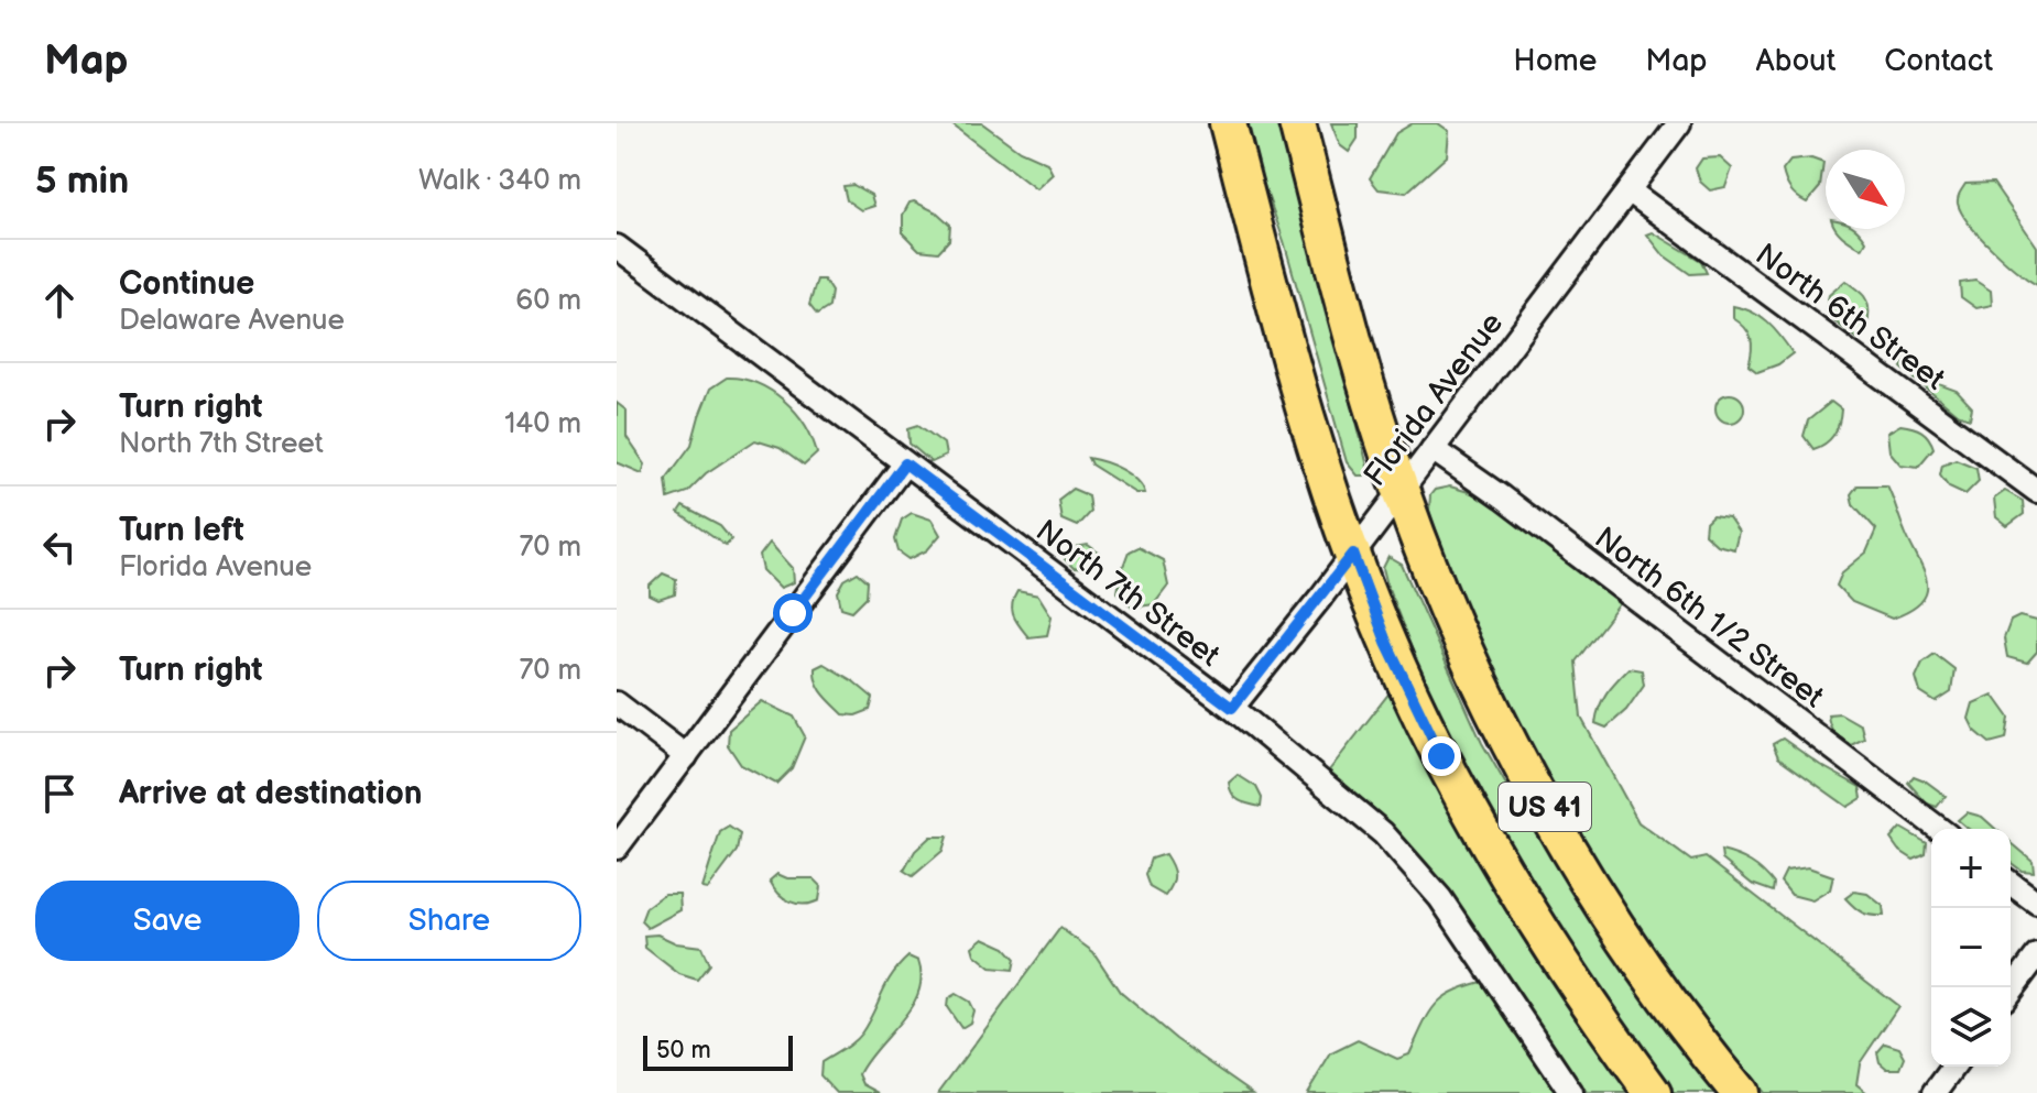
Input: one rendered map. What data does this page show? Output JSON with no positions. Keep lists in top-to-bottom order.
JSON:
{
  "streets": {
    "main road": ["US 41"],
    "street": [
      "North 6th Street",
      "Florida Avenue",
      "North 7th Street",
      "North 6th 1/2 Street"
    ]
  },
  "crossings": [
    ["North 6th Street", "Florida Avenue"],
    ["Florida Avenue", "North 7th Street"],
    ["Florida Avenue", "North 6th 1/2 Street"],
    ["Florida Avenue", "US 41"]
  ],
  "scale_bar": "50 m",
  "north": "bottom right",
  "page": {
    "header": "Map",
    "nav": [
      "Home",
      "Map",
      "About",
      "Contact"
    ],
    "heading": ["5 min", "Walk · 340 m"],
    "list": [
      ["Continue", "Delaware Avenue", "60 m"],
      ["Turn right", "North 7th Street", "140 m"],
      ["Turn left", "Florida Avenue", "70 m"],
      ["Turn right", "70 m"],
      "Arrive at destination"
    ],
    "map_buttons": ["+", "−"],
    "buttons": ["Save", "Share"],
    "scale": "50 m"
  }
}
